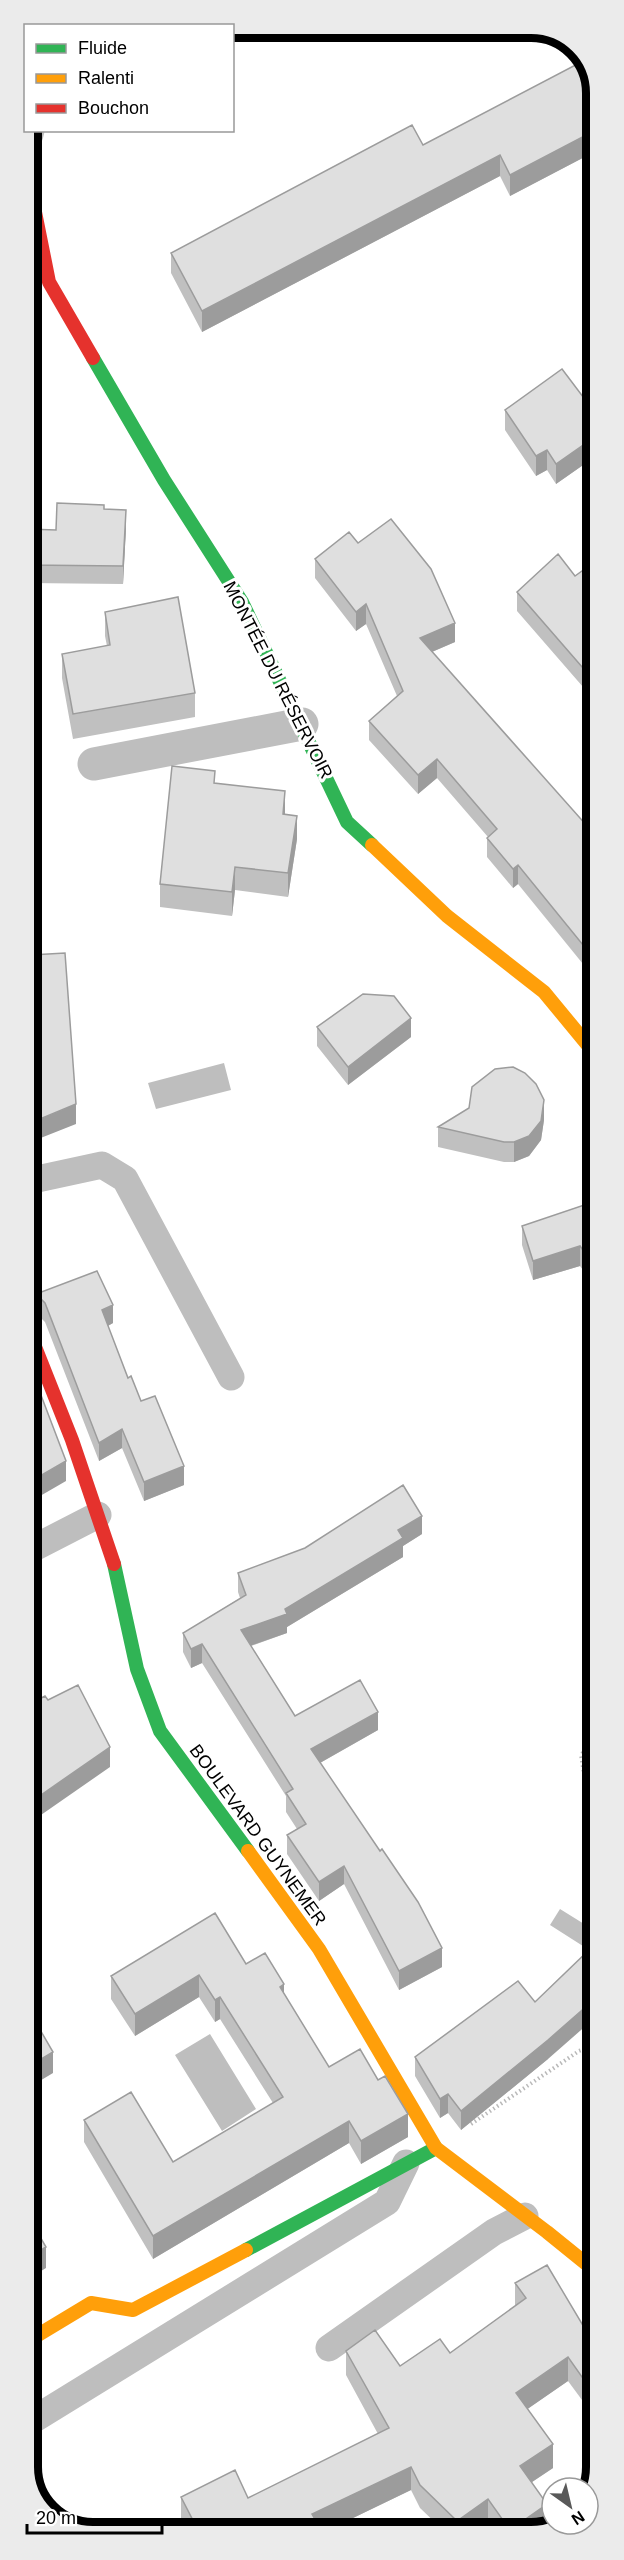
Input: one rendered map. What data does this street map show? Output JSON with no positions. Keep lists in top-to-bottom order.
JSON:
{
  "streets": {
    "street": ["MONTÉE DU RÉSERVOIR", "BOULEVARD GUYNEMER"]
  },
  "legend": ["Fluide", "Ralenti", "Bouchon"],
  "scale_bar": "20 m",
  "north": "bottom right"
}
